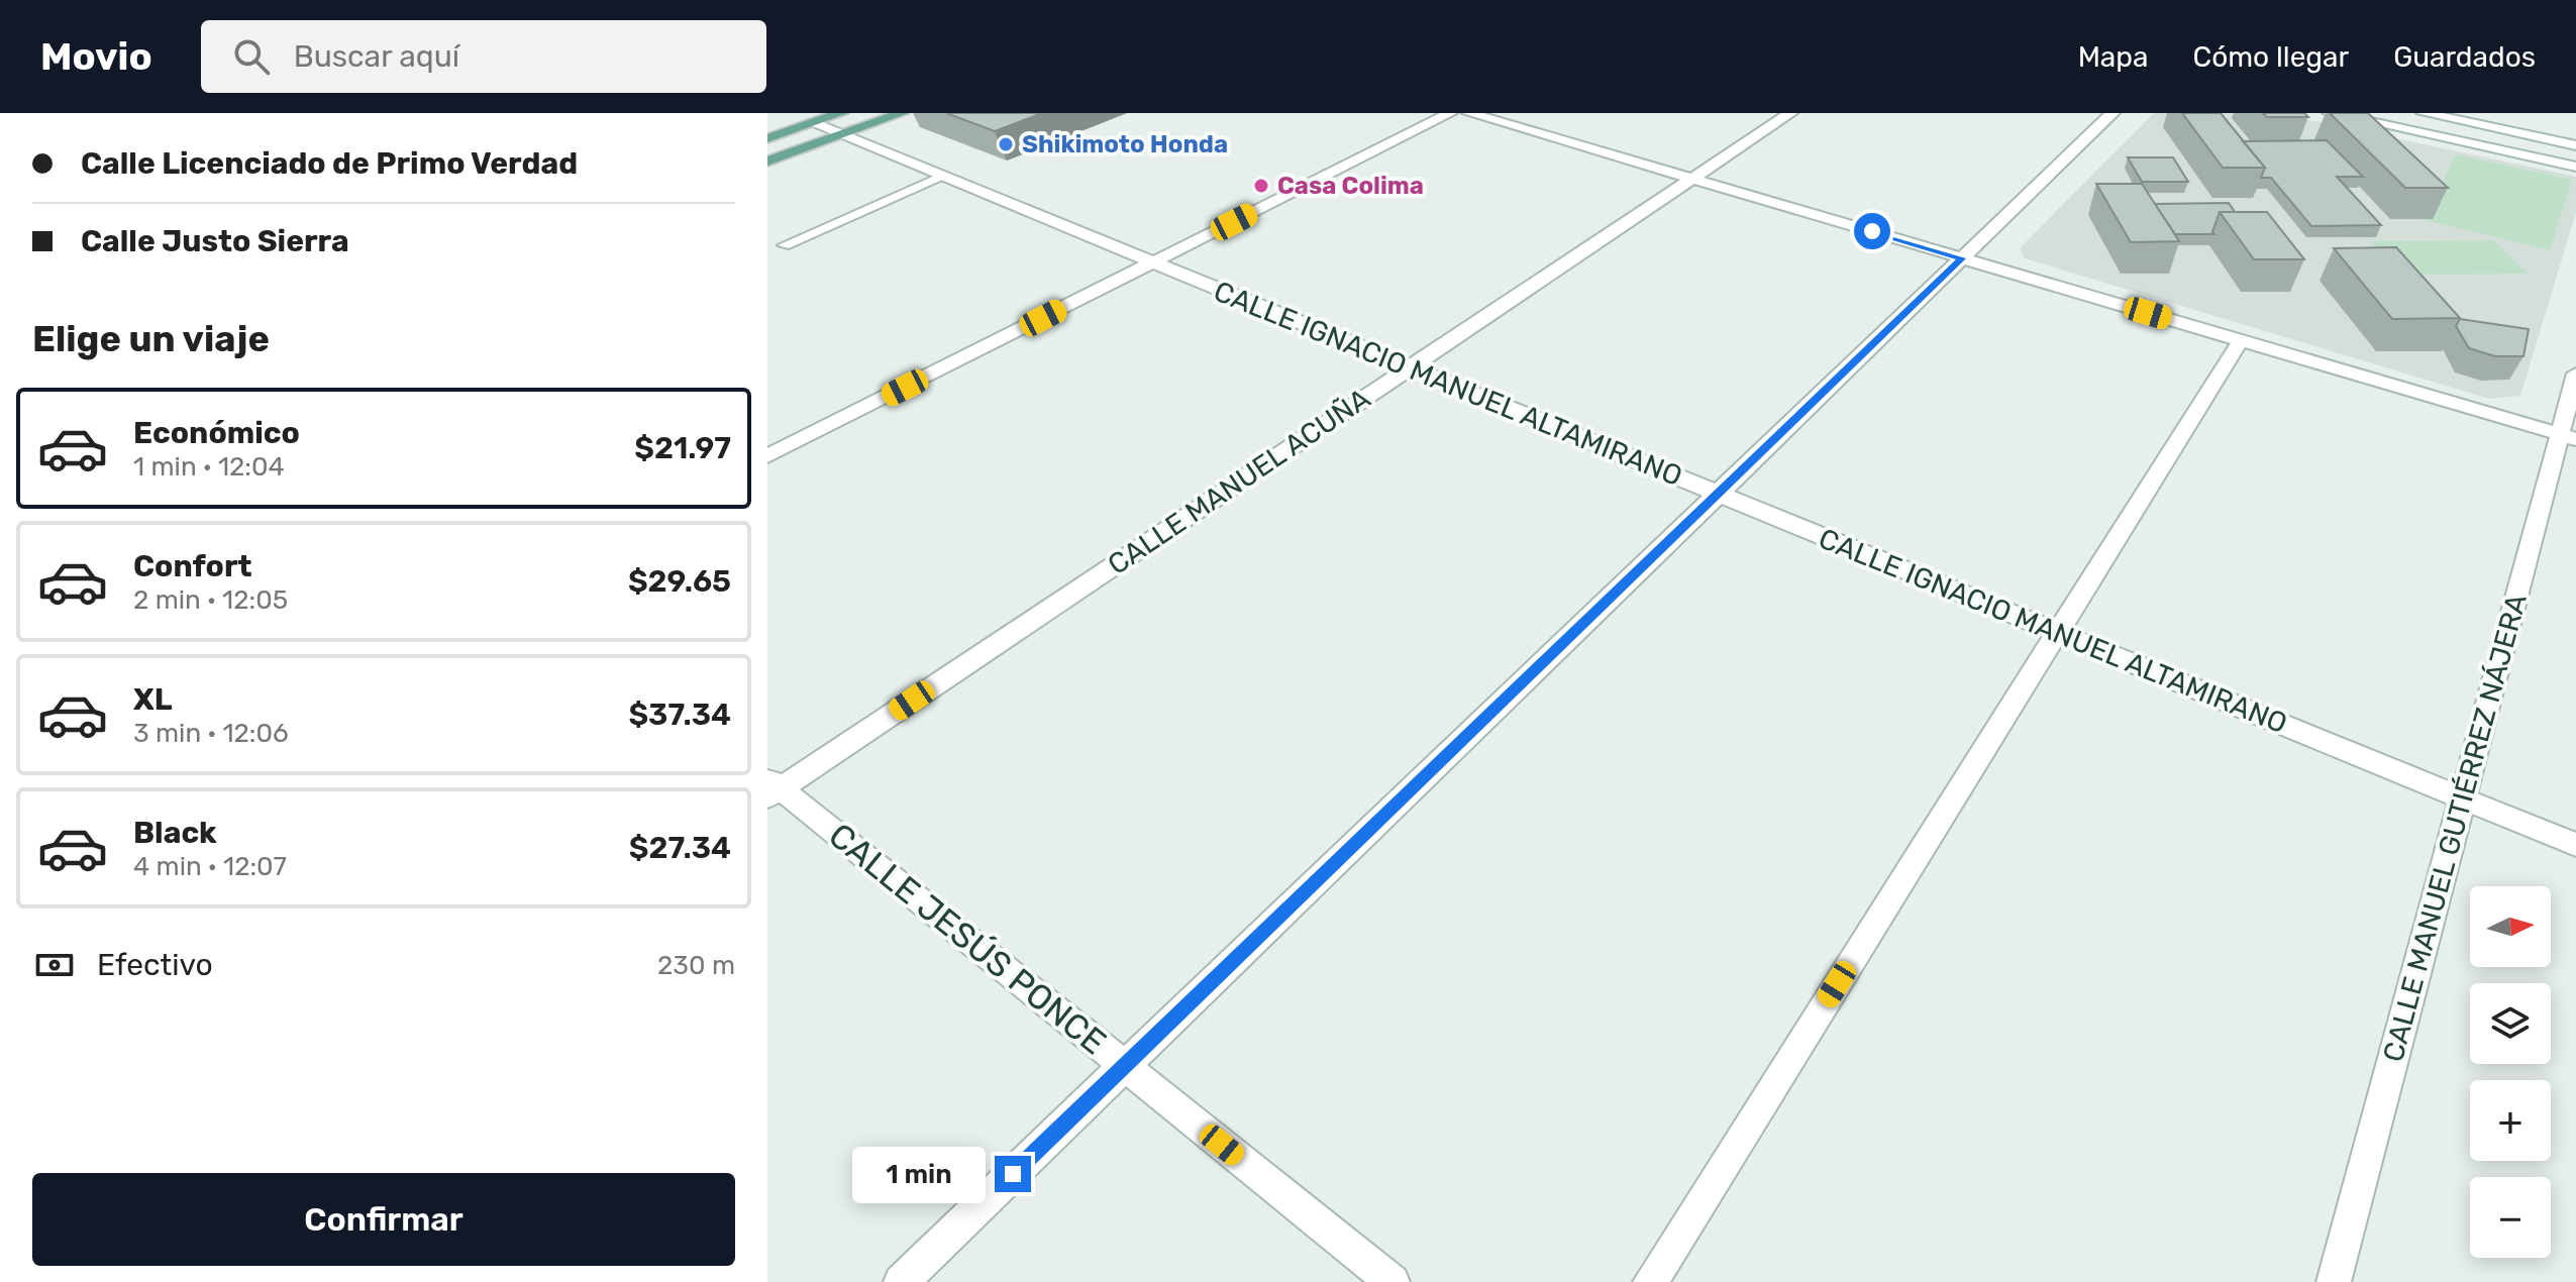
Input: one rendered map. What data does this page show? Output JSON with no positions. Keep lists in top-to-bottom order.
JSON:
{
  "streets": {
    "street": [
      "CALLE IGNACIO MANUEL ALTAMIRANO",
      "CALLE MANUEL ACUÑA",
      "CALLE MANUEL GUTIÉRREZ NÁJERA",
      "CALLE JESÚS PONCE"
    ]
  },
  "crossings": [
    ["CALLE IGNACIO MANUEL ALTAMIRANO", "CALLE MANUEL ACUÑA"],
    ["CALLE IGNACIO MANUEL ALTAMIRANO", "CALLE MANUEL GUTIÉRREZ NÁJERA"],
    ["CALLE MANUEL ACUÑA", "CALLE JESÚS PONCE"]
  ],
  "places": ["Shikimoto Honda", "Casa Colima"],
  "north": "right",
  "page": {
    "header": "Movio",
    "search": "Buscar aquí",
    "nav": ["Mapa", "Cómo llegar", "Guardados"],
    "banner": ["Calle Licenciado de Primo Verdad", "Calle Justo Sierra"],
    "heading": "Elige un viaje",
    "list": [
      {
        "name": "Económico",
        "note": "1 min · 12:04",
        "value": "$21.97"
      },
      {
        "name": "Confort",
        "note": "2 min · 12:05",
        "value": "$29.65"
      },
      {
        "name": "XL",
        "note": "3 min · 12:06",
        "value": "$37.34"
      },
      {
        "name": "Black",
        "note": "4 min · 12:07",
        "value": "$27.34"
      }
    ],
    "map_buttons": ["+", "−"],
    "pay": ["Efectivo", "230 m"],
    "bubble": "1 min",
    "buttons": "Confirmar"
  }
}
